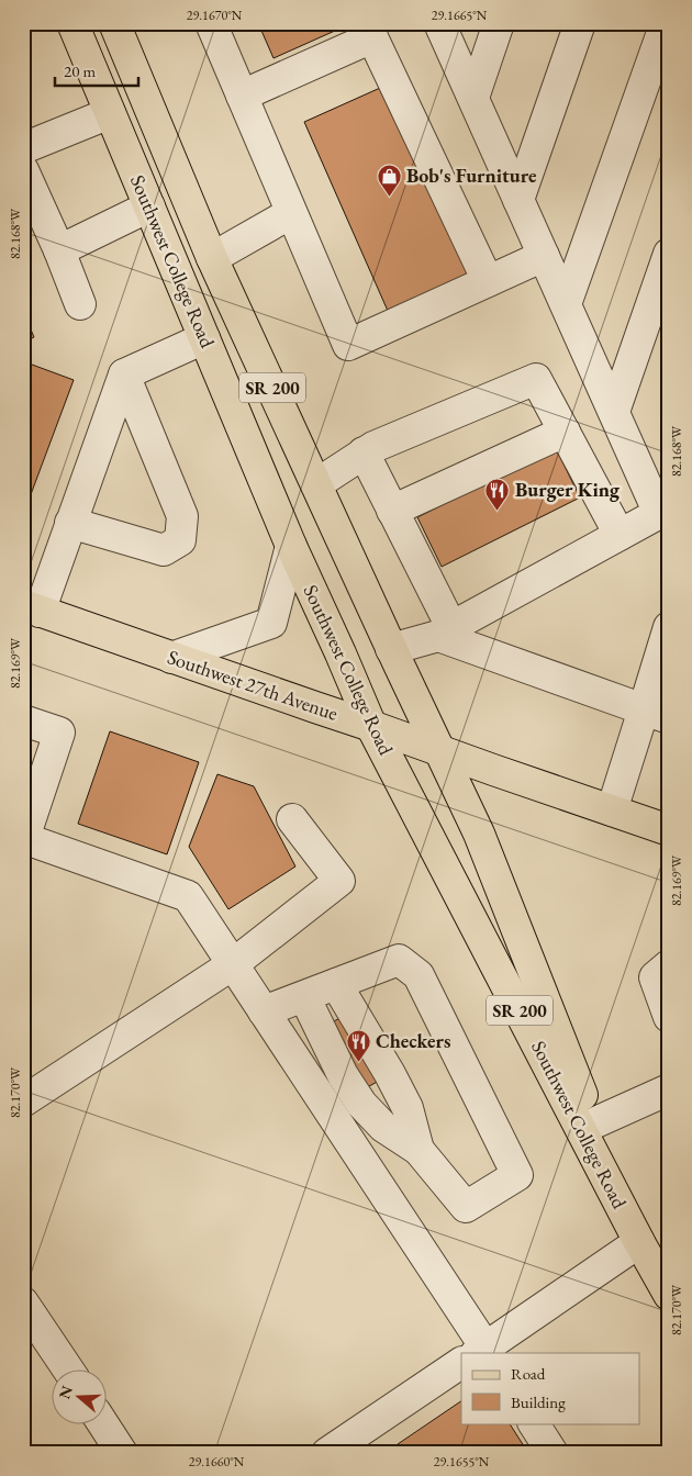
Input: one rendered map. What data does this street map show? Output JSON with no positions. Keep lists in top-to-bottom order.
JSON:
{
  "streets": {
    "main road": ["Southwest College Road", "SR 200", "Southwest 27th Avenue"]
  },
  "crossings": [
    ["Southwest College Road", "Southwest 27th Avenue"]
  ],
  "places": {
    "shop": ["Bob's Furniture"],
    "restaurant": ["Burger King", "Checkers"]
  },
  "legend": ["Road", "Building"],
  "scale_bar": "20 m",
  "north": "left",
  "coordinates": [
    "29.1670°N",
    "29.1665°N",
    "82.168°W",
    "82.169°W",
    "82.170°W",
    "29.1660°N",
    "29.1655°N"
  ]
}
